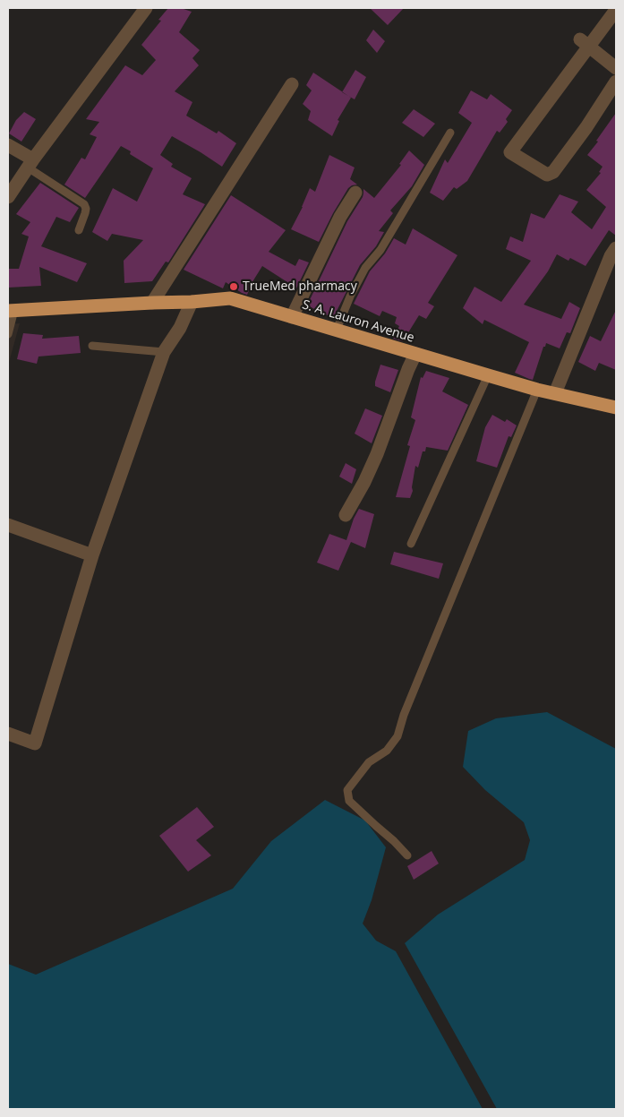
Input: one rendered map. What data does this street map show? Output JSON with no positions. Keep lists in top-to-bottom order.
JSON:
{
  "streets": {
    "highway": ["S. A. Lauron Avenue"]
  },
  "places": ["TrueMed pharmacy"]
}
